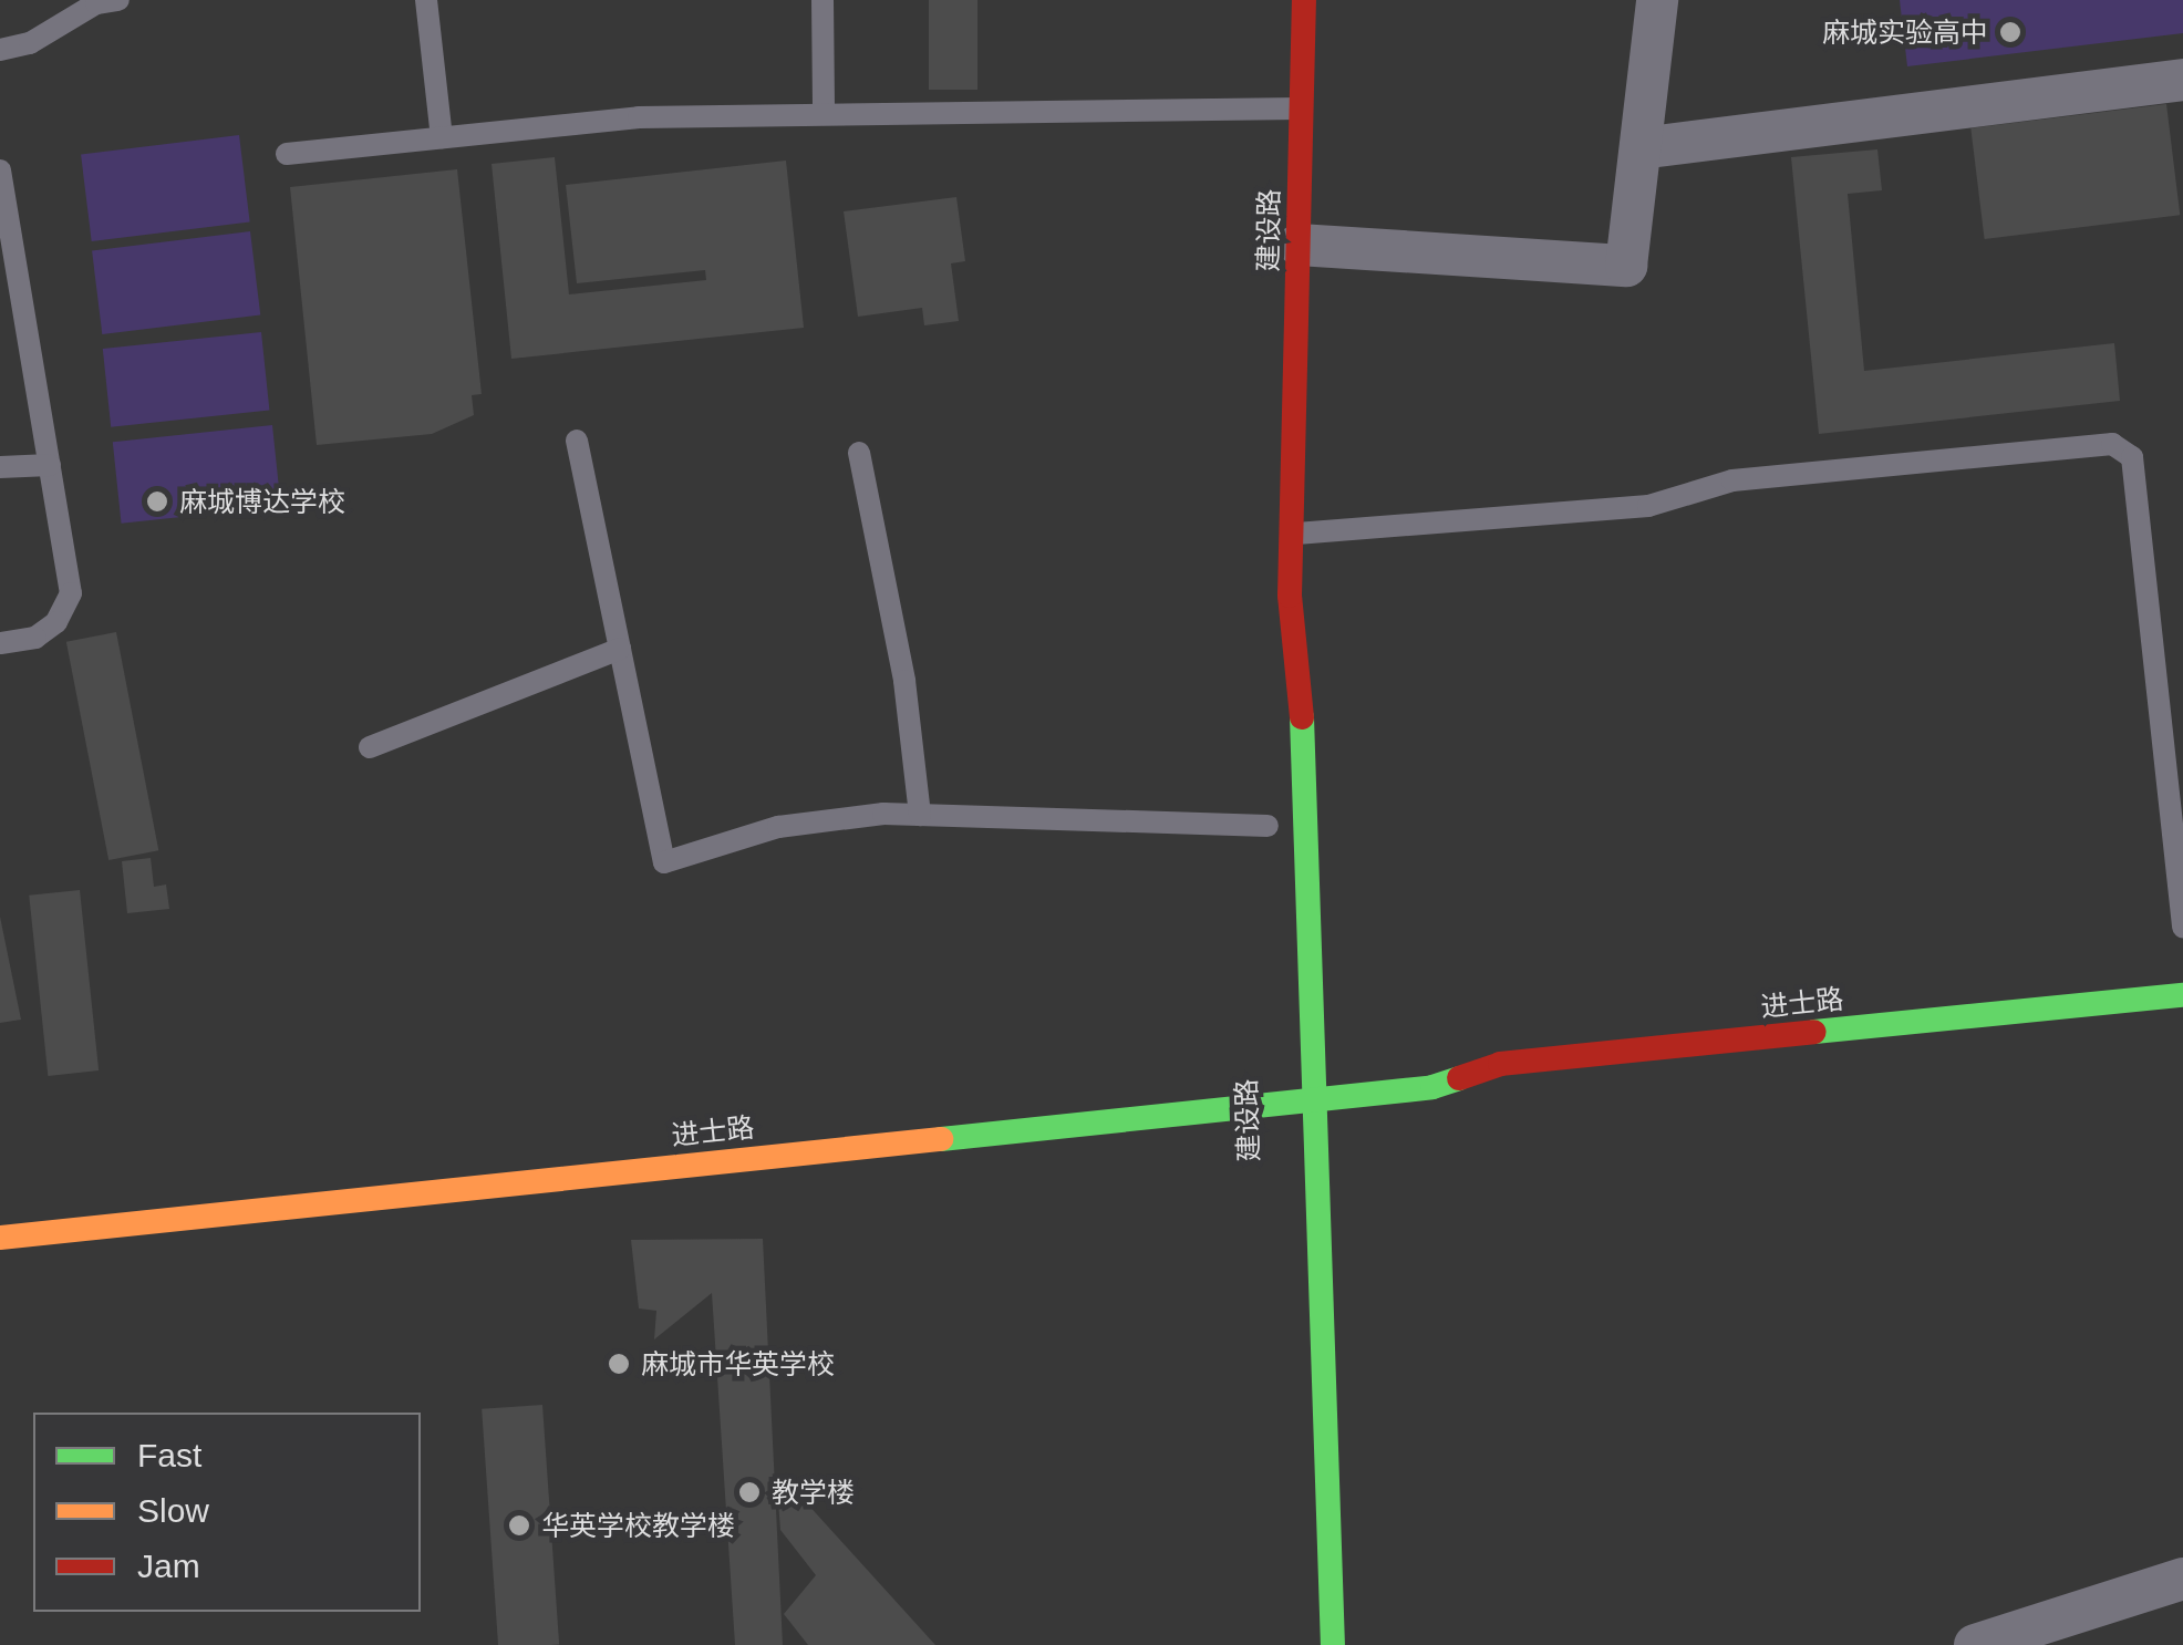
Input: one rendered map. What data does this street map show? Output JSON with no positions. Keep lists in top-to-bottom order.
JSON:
{
  "streets": {
    "main road": ["建设路", "进士路"]
  },
  "crossings": [
    ["建设路", "进士路"]
  ],
  "places": [
    "麻城实验高中",
    "麻城博达学校",
    "麻城市华英学校",
    "教学楼",
    "华英学校教学楼"
  ],
  "legend": ["Fast", "Slow", "Jam"]
}
